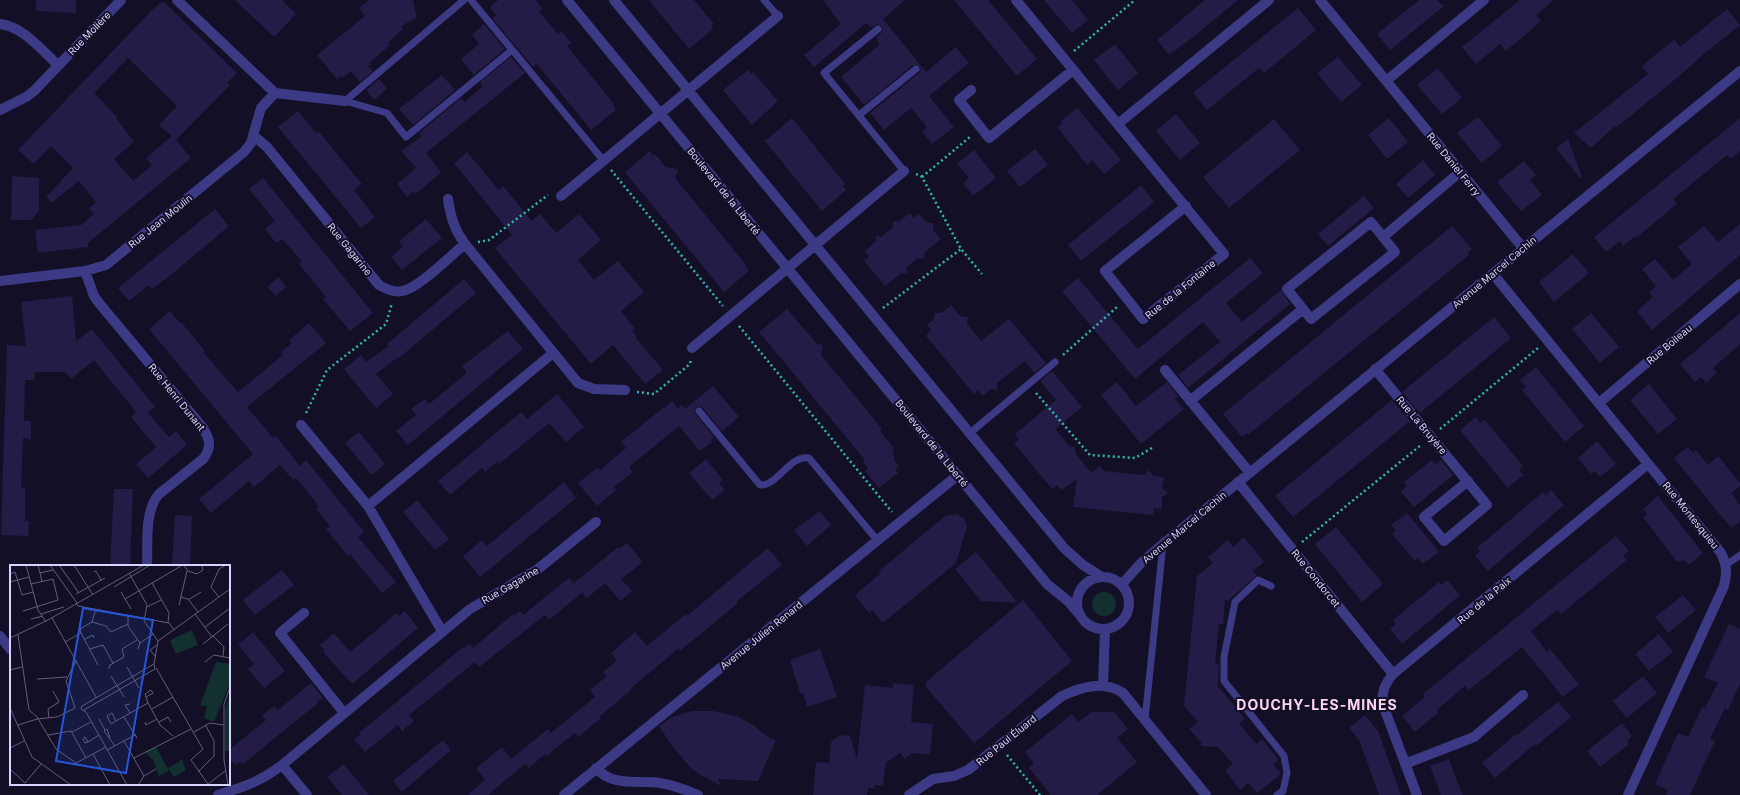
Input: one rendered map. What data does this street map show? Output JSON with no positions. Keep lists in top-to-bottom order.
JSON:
{
  "streets": {
    "street": [
      "Rue Molière",
      "Rue Daniel Ferry",
      "Boulevard de la Liberté",
      "Rue Jean Moulin",
      "Rue Gagarine",
      "Avenue Marcel Cachin",
      "Rue de la Fontaine",
      "Rue Boileau",
      "Rue Henri Dunant",
      "Rue La Bruyère",
      "Rue Montesquieu",
      "Rue Condorcet",
      "Rue de la Paix",
      "Avenue Julien Renard",
      "Rue Paul Éluard"
    ]
  },
  "crossings": [
    ["Rue Daniel Ferry", "Avenue Marcel Cachin"],
    ["Boulevard de la Liberté", "Avenue Marcel Cachin"],
    ["Boulevard de la Liberté", "Avenue Julien Renard"],
    ["Rue Jean Moulin", "Rue Gagarine"],
    ["Rue Jean Moulin", "Rue Henri Dunant"],
    ["Avenue Marcel Cachin", "Rue La Bruyère"],
    ["Avenue Marcel Cachin", "Rue Montesquieu"],
    ["Avenue Marcel Cachin", "Rue Condorcet"],
    ["Rue Boileau", "Rue Montesquieu"],
    ["Rue Montesquieu", "Rue de la Paix"],
    ["Rue Condorcet", "Rue de la Paix"]
  ],
  "districts": ["DOUCHY-LES-MINES"]
}
